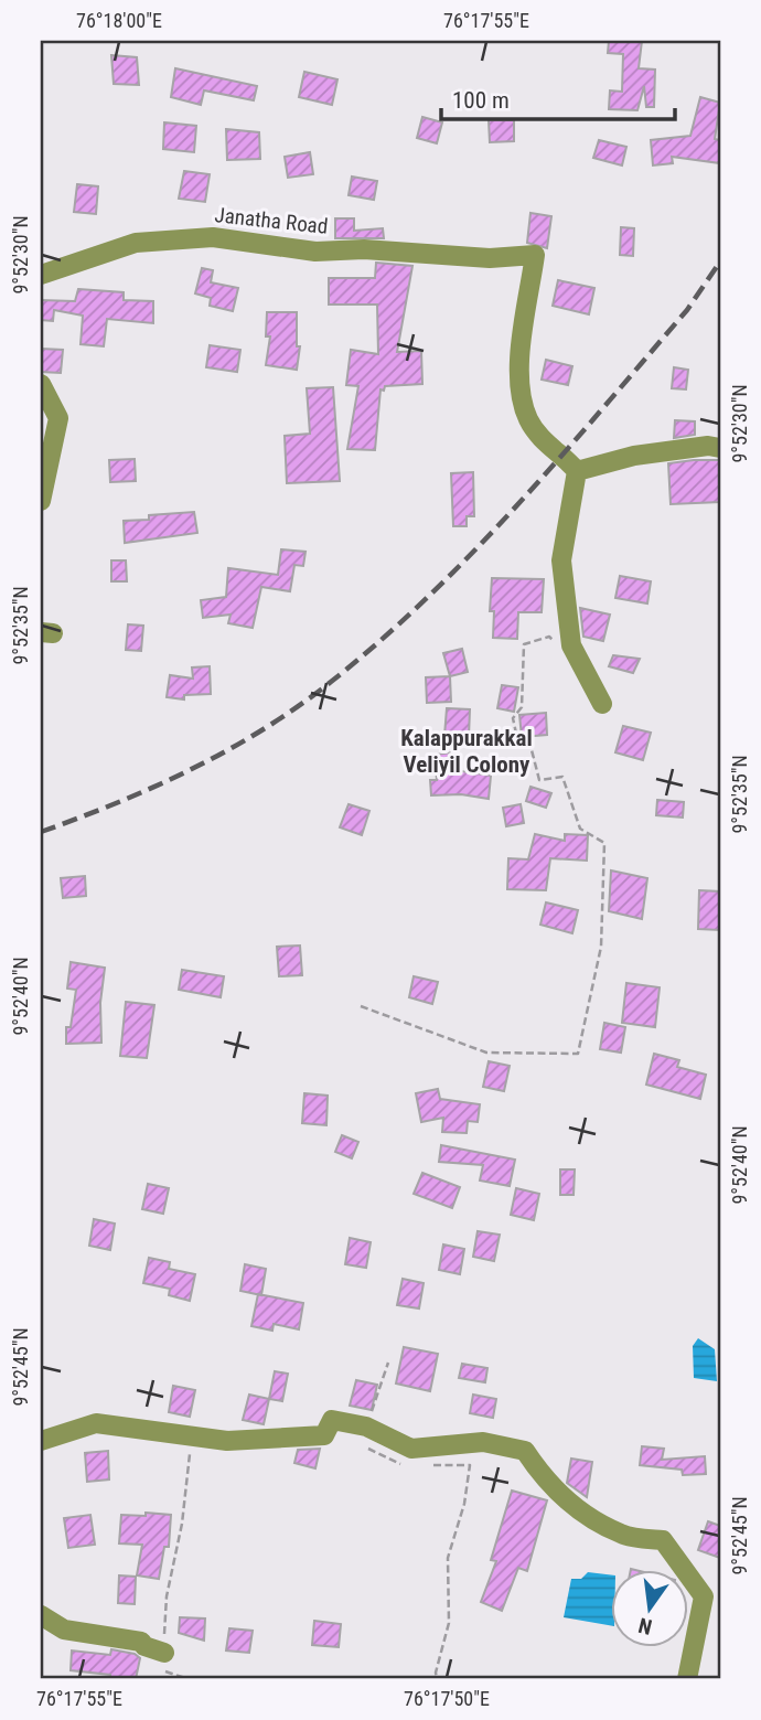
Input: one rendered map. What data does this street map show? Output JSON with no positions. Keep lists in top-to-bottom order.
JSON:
{
  "streets": {
    "street": ["Janatha Road"]
  },
  "districts": ["Kalappurakkal Veliyil Colony"],
  "scale_bar": "100 m",
  "north": "bottom",
  "coordinates": [
    "76°18'00\"E",
    "76°17'55\"E",
    "9°52'30\"N",
    "9°52'35\"N",
    "9°52'40\"N",
    "9°52'45\"N",
    "76°17'50\"E"
  ]
}
